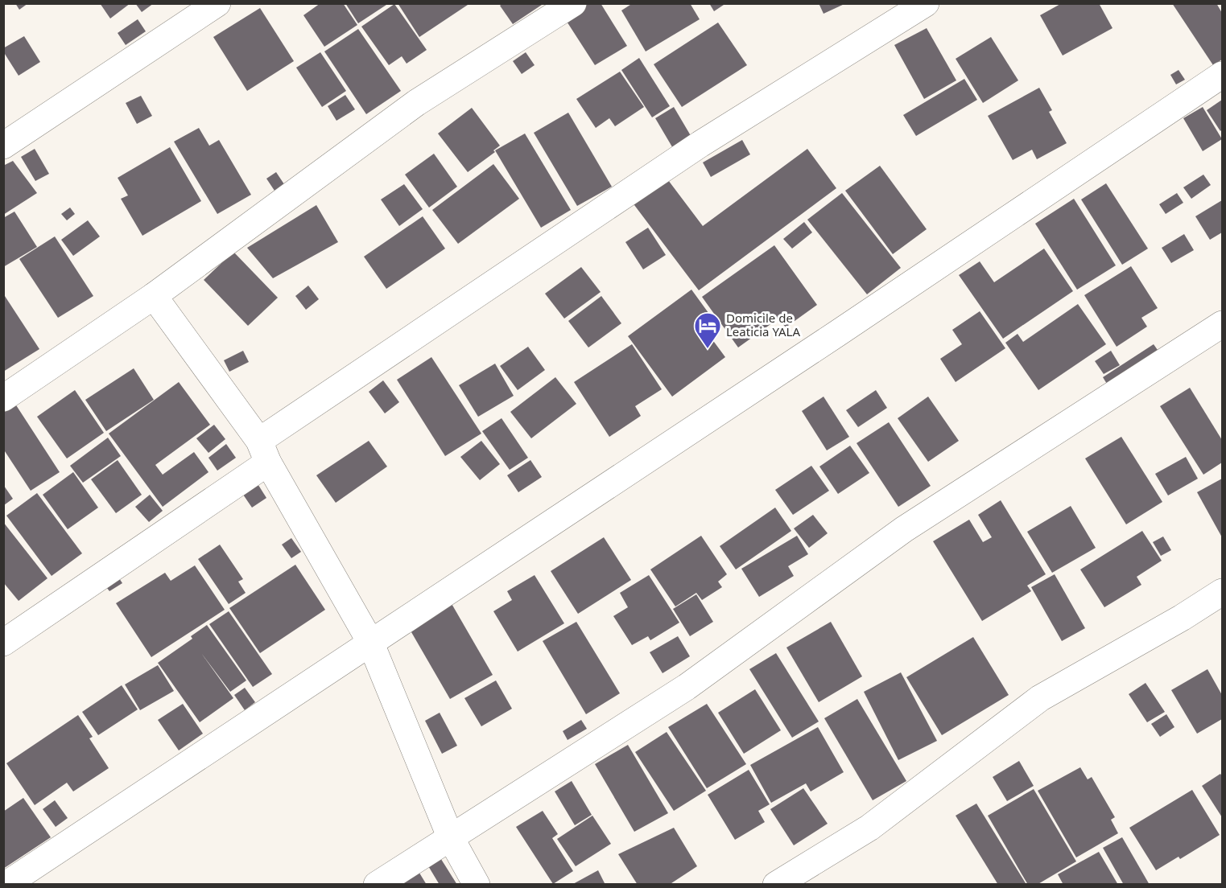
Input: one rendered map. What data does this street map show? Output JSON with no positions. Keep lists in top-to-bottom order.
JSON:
{
  "places": {
    "hotel": ["Domicile de Leaticia YALA"]
  }
}
